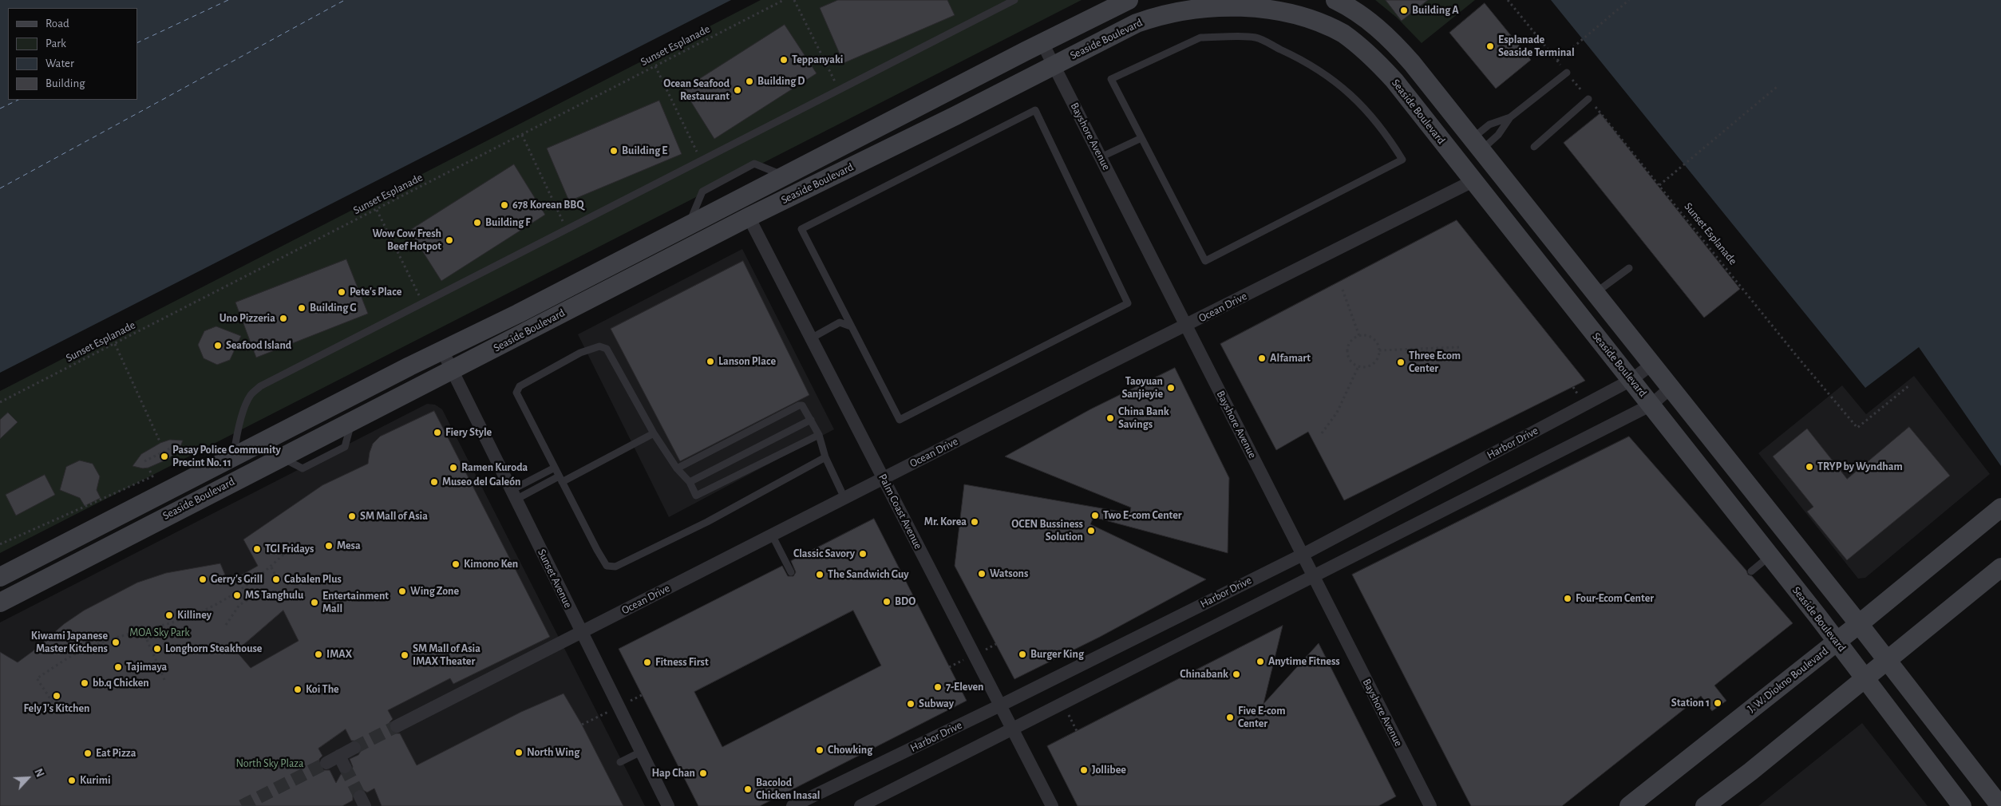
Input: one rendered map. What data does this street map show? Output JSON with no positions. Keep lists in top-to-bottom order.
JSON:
{
  "streets": {
    "street": [
      "Seaside Boulevard",
      "Bayshore Avenue",
      "Ocean Drive",
      "Harbor Drive",
      "Palm Coast Avenue",
      "Sunset Avenue",
      "J. W. Diokno Boulevard"
    ],
    "path": ["Sunset Esplanade"]
  },
  "crossings": [
    ["Seaside Boulevard", "Bayshore Avenue"],
    ["Seaside Boulevard", "Ocean Drive"],
    ["Seaside Boulevard", "Harbor Drive"],
    ["Seaside Boulevard", "Palm Coast Avenue"],
    ["Seaside Boulevard", "Sunset Avenue"],
    ["Seaside Boulevard", "J. W. Diokno Boulevard"],
    ["Bayshore Avenue", "Ocean Drive"],
    ["Bayshore Avenue", "Harbor Drive"],
    ["Ocean Drive", "Palm Coast Avenue"],
    ["Ocean Drive", "Sunset Avenue"],
    ["Harbor Drive", "Palm Coast Avenue"]
  ],
  "parks": ["MOA Sky Park", "North Sky Plaza"],
  "places": [
    "Building A",
    "Esplanade Seaside Terminal",
    "Teppanyaki",
    "Building D",
    "Ocean Seafood Restaurant",
    "Building E",
    "678 Korean BBQ",
    "Building F",
    "Wow Cow Fresh Beef Hotpot",
    "Pete's Place",
    "Building G",
    "Uno Pizzeria",
    "Seafood Island",
    "Alfamart",
    "Lanson Place",
    "Three Ecom Center",
    "Taoyuan Sanjieyie",
    "China Bank Savings",
    "Fiery Style",
    "Pasay Police Community Precint No. 11",
    "TRYP by Wyndham",
    "Ramen Kuroda",
    "Museo del Galeón",
    "Two E-com Center",
    "SM Mall of Asia",
    "Mr. Korea",
    "OCEN Bussiness Solution",
    "Mesa",
    "TGI Fridays",
    "Classic Savory",
    "Kimono Ken",
    "Watsons",
    "The Sandwich Guy",
    "Gerry's Grill",
    "Cabalen Plus",
    "Wing Zone",
    "MS Tanghulu",
    "Four-Ecom Center",
    "BDO",
    "Entertainment Mall",
    "Killiney",
    "Kiwami Japanese Master Kitchens",
    "Longhorn Steakhouse",
    "IMAX",
    "Burger King",
    "SM Mall of Asia IMAX Theater",
    "Anytime Fitness",
    "Fitness First",
    "Tajimaya",
    "Chinabank",
    "bb.q Chicken",
    "7-Eleven",
    "Koi The",
    "Fely J's Kitchen",
    "Station 1",
    "Subway",
    "Five E-com Center",
    "Chowking",
    "North Wing",
    "Eat Pizza",
    "Jollibee",
    "Hap Chan",
    "Kurimi",
    "Bacolod Chicken Inasal"
  ],
  "legend": [
    "Road",
    "Park",
    "Water",
    "Building"
  ],
  "north": "top right"
}
